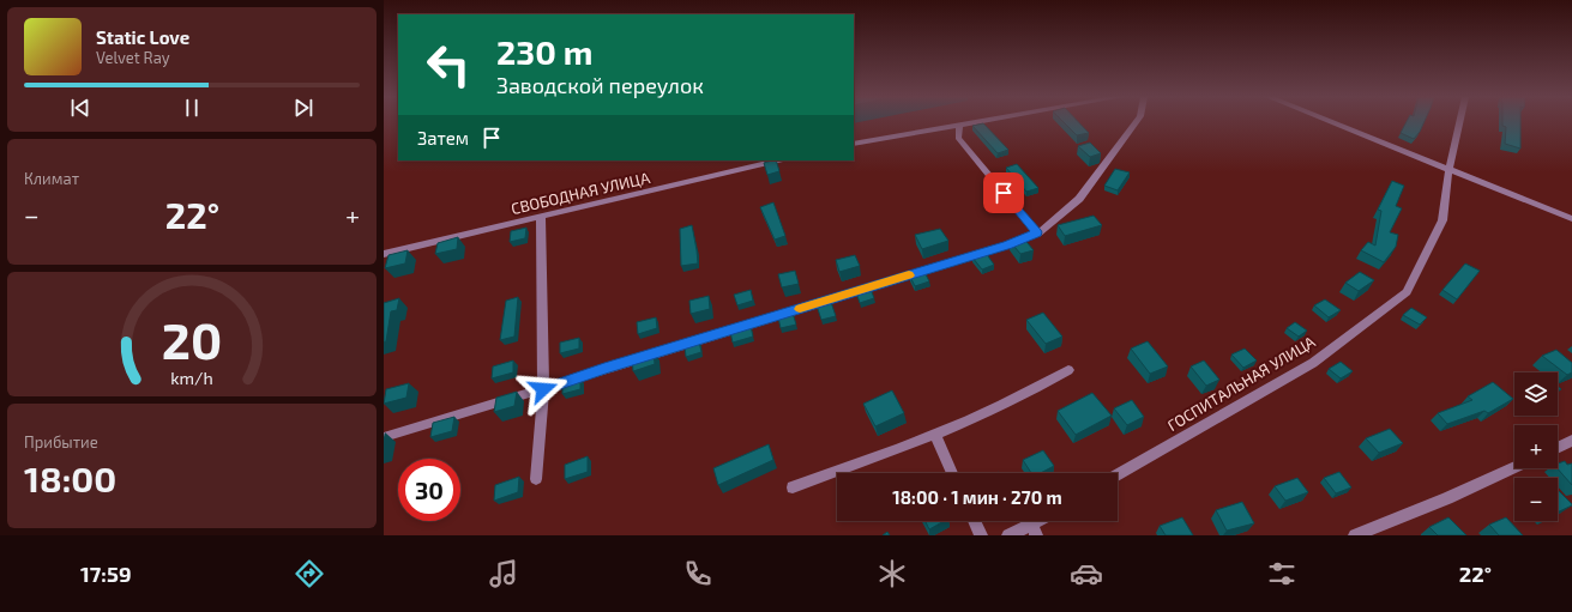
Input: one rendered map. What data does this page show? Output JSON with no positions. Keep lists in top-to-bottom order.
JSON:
{
  "streets": {
    "street": ["СВОБОДНАЯ УЛИЦА", "ГОСПИТАЛЬНАЯ УЛИЦА"]
  },
  "page": {
    "turn": ["230 m", "Заводской переулок"],
    "song": ["Static Love", "Velvet Ray"],
    "then": "Затем",
    "tile": [
      "Климат",
      ["Прибытие", "18:00"]
    ],
    "heat": ["−", "22°", "+"],
    "map_buttons": ["+", "−"],
    "limit": "30",
    "trip": "18:00 · 1 мин · 270 m",
    "tabs": ["17:59", "22°"],
    "gauge": ["20", "km/h"]
  }
}
